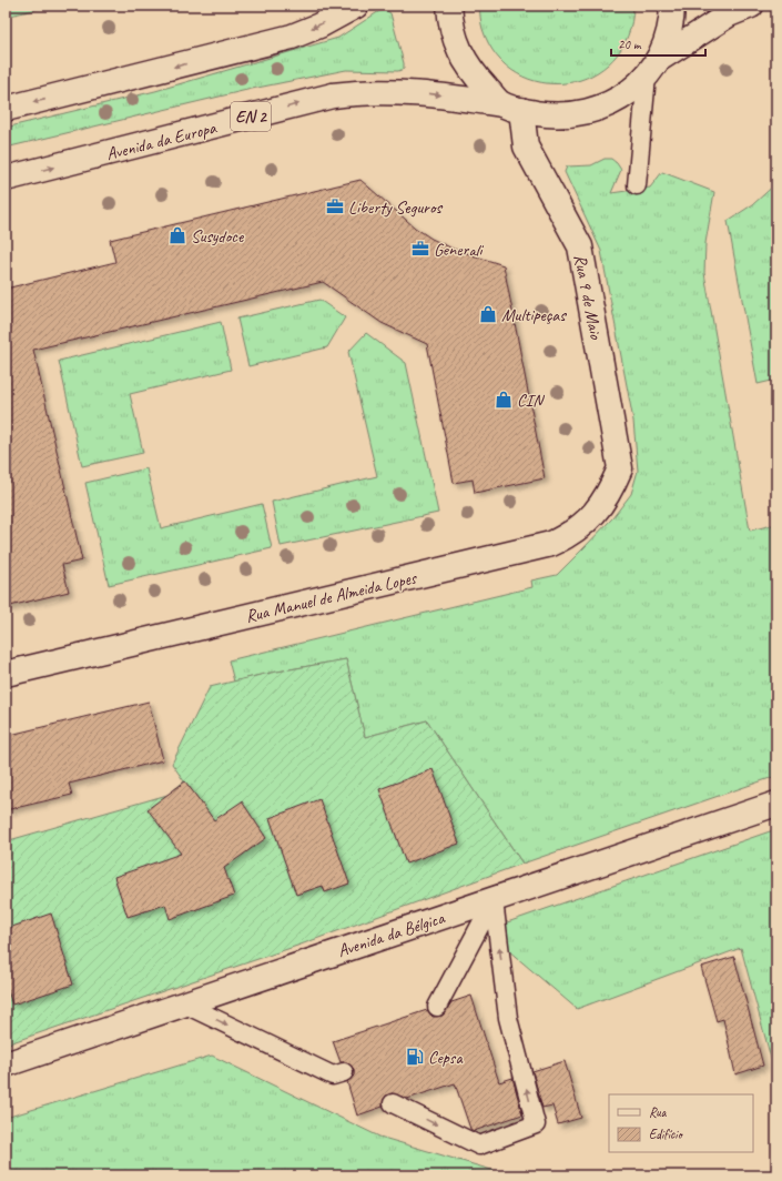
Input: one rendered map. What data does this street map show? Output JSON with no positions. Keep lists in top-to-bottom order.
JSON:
{
  "streets": {
    "main road": [
      "EN 2",
      "Avenida da Europa",
      "Rua 9 de Maio",
      "Rua Manuel de Almeida Lopes",
      "Avenida da Bélgica"
    ]
  },
  "crossings": [
    ["EN 2", "Avenida da Europa"],
    ["EN 2", "Rua 9 de Maio"],
    ["Avenida da Europa", "Rua 9 de Maio"],
    ["Rua 9 de Maio", "Rua Manuel de Almeida Lopes"]
  ],
  "places": {
    "office": ["Liberty Seguros", "Generali"],
    "shop": ["Susydoce", "Multipeças", "CIN"],
    "fuel station": ["Cepsa"]
  },
  "legend": ["Rua", "Edifício"],
  "scale_bar": "20 m"
}
